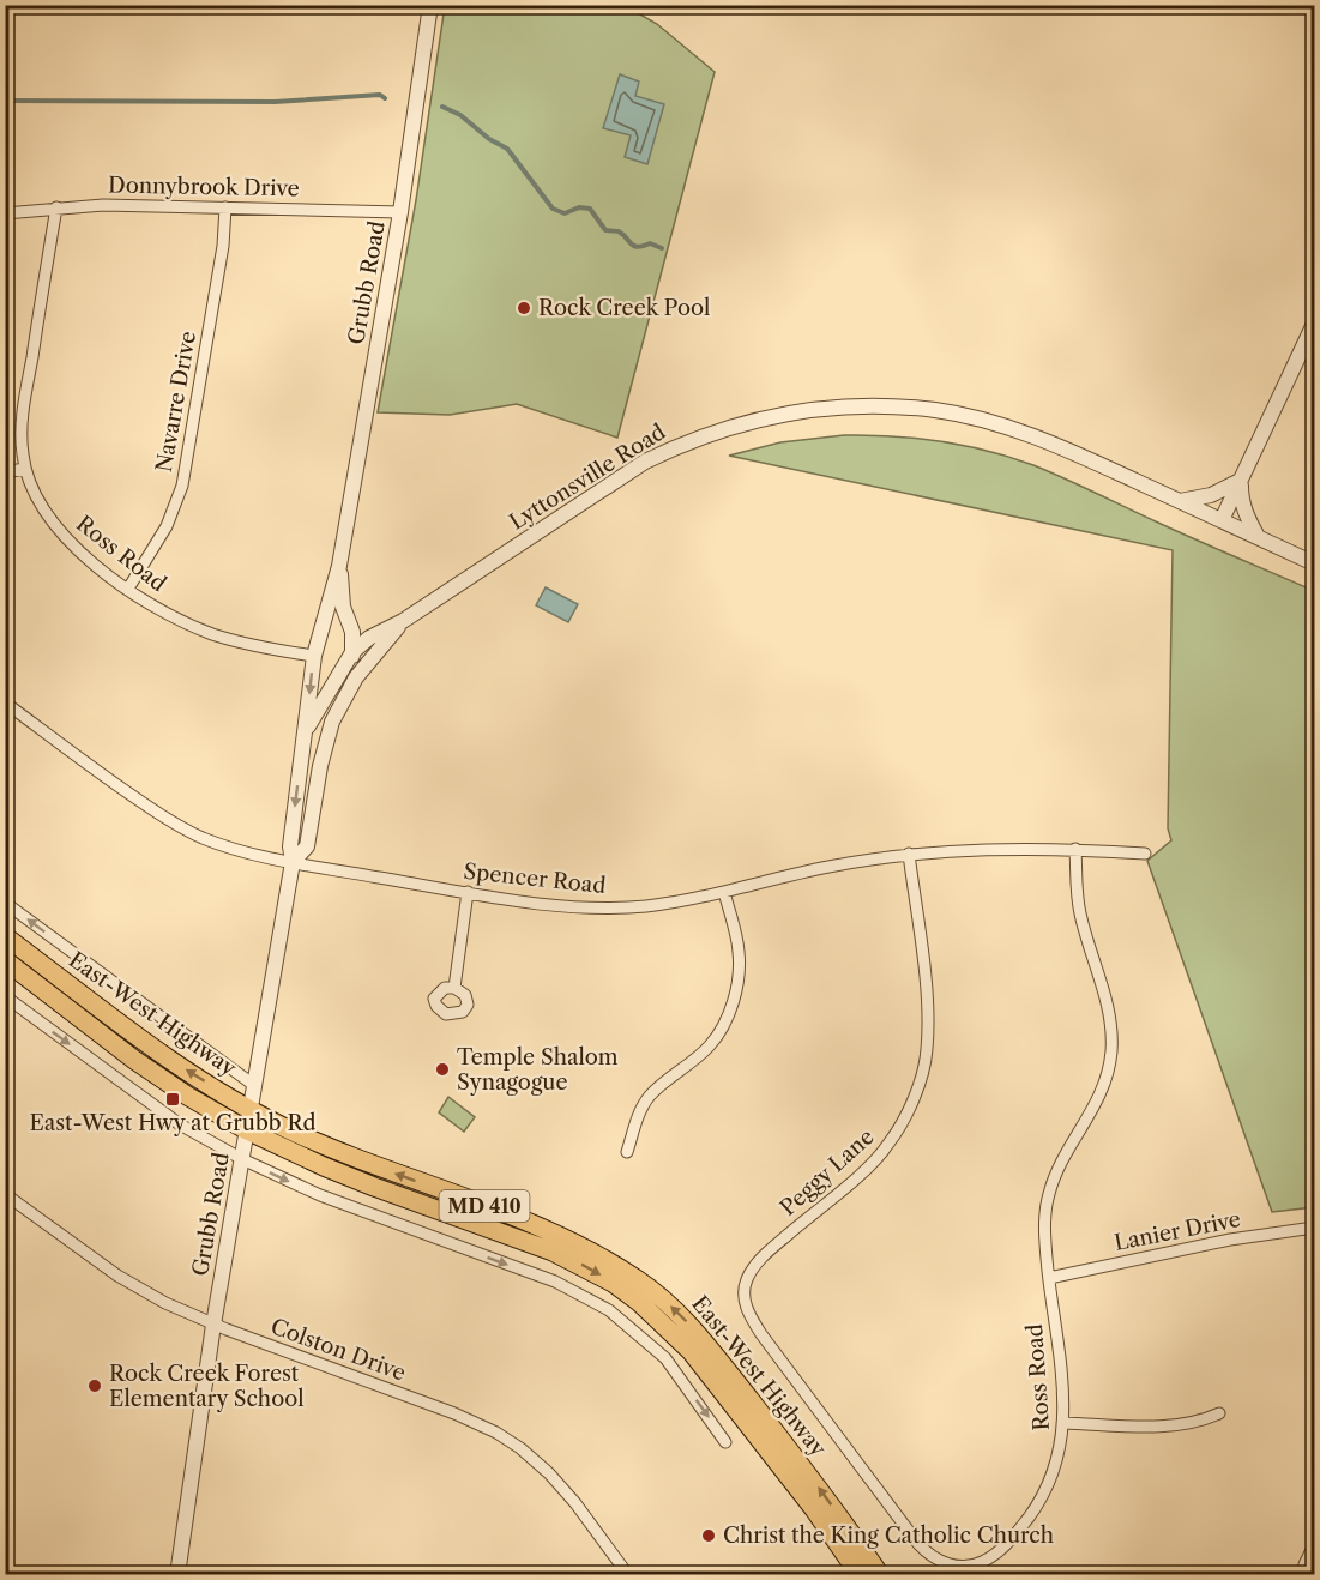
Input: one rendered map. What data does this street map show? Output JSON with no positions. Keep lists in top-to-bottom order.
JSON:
{
  "streets": {
    "main road": ["East-West Highway", "MD 410"],
    "street": [
      "Donnybrook Drive",
      "Grubb Road",
      "Navarre Drive",
      "Lyttonsville Road",
      "Ross Road",
      "Spencer Road",
      "Peggy Lane",
      "Lanier Drive",
      "Colston Drive"
    ]
  },
  "crossings": [
    ["Donnybrook Drive", "Grubb Road"],
    ["Donnybrook Drive", "Navarre Drive"],
    ["Donnybrook Drive", "Ross Road"],
    ["Grubb Road", "Lyttonsville Road"],
    ["Grubb Road", "Ross Road"],
    ["Grubb Road", "Spencer Road"],
    ["Grubb Road", "East-West Highway"],
    ["Grubb Road", "Colston Drive"],
    ["Navarre Drive", "Ross Road"],
    ["Ross Road", "Spencer Road"],
    ["Ross Road", "Peggy Lane"],
    ["Ross Road", "Lanier Drive"],
    ["Spencer Road", "Peggy Lane"]
  ],
  "places": {
    "other": [
      "Rock Creek Pool",
      "Temple Shalom Synagogue",
      "Rock Creek Forest Elementary School",
      "Christ the King Catholic Church"
    ],
    "transit": ["East-West Hwy at Grubb Rd"]
  }
}
